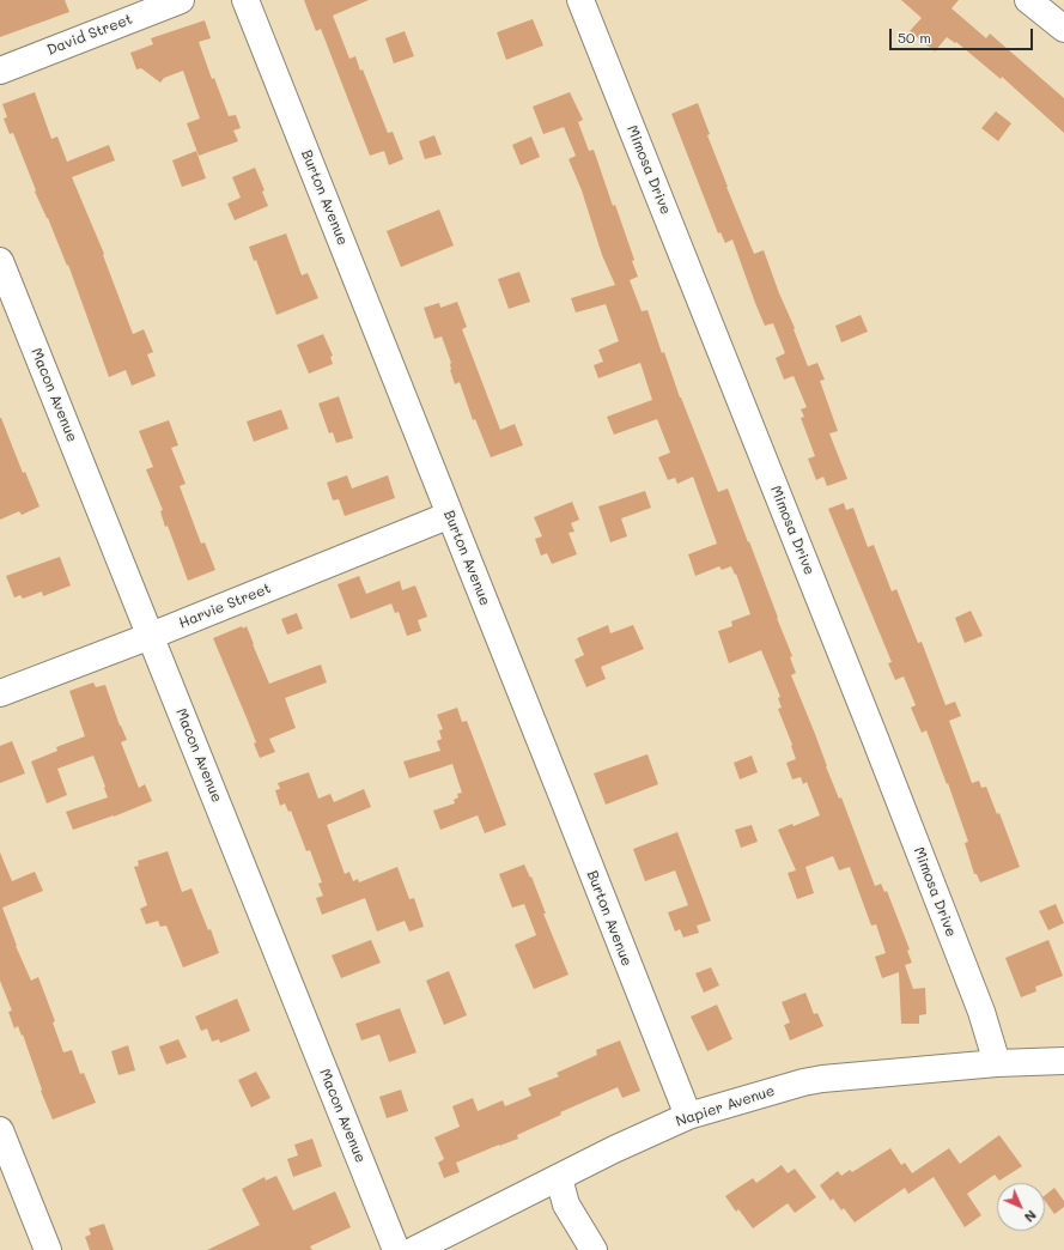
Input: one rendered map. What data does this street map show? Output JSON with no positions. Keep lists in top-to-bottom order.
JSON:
{
  "streets": {
    "street": [
      "David Street",
      "Mimosa Drive",
      "Burton Avenue",
      "Macon Avenue",
      "Harvie Street",
      "Napier Avenue"
    ]
  },
  "crossings": [
    ["Mimosa Drive", "Napier Avenue"],
    ["Burton Avenue", "Harvie Street"],
    ["Burton Avenue", "Napier Avenue"],
    ["Macon Avenue", "Harvie Street"]
  ],
  "scale_bar": "50 m",
  "north": "bottom right"
}
